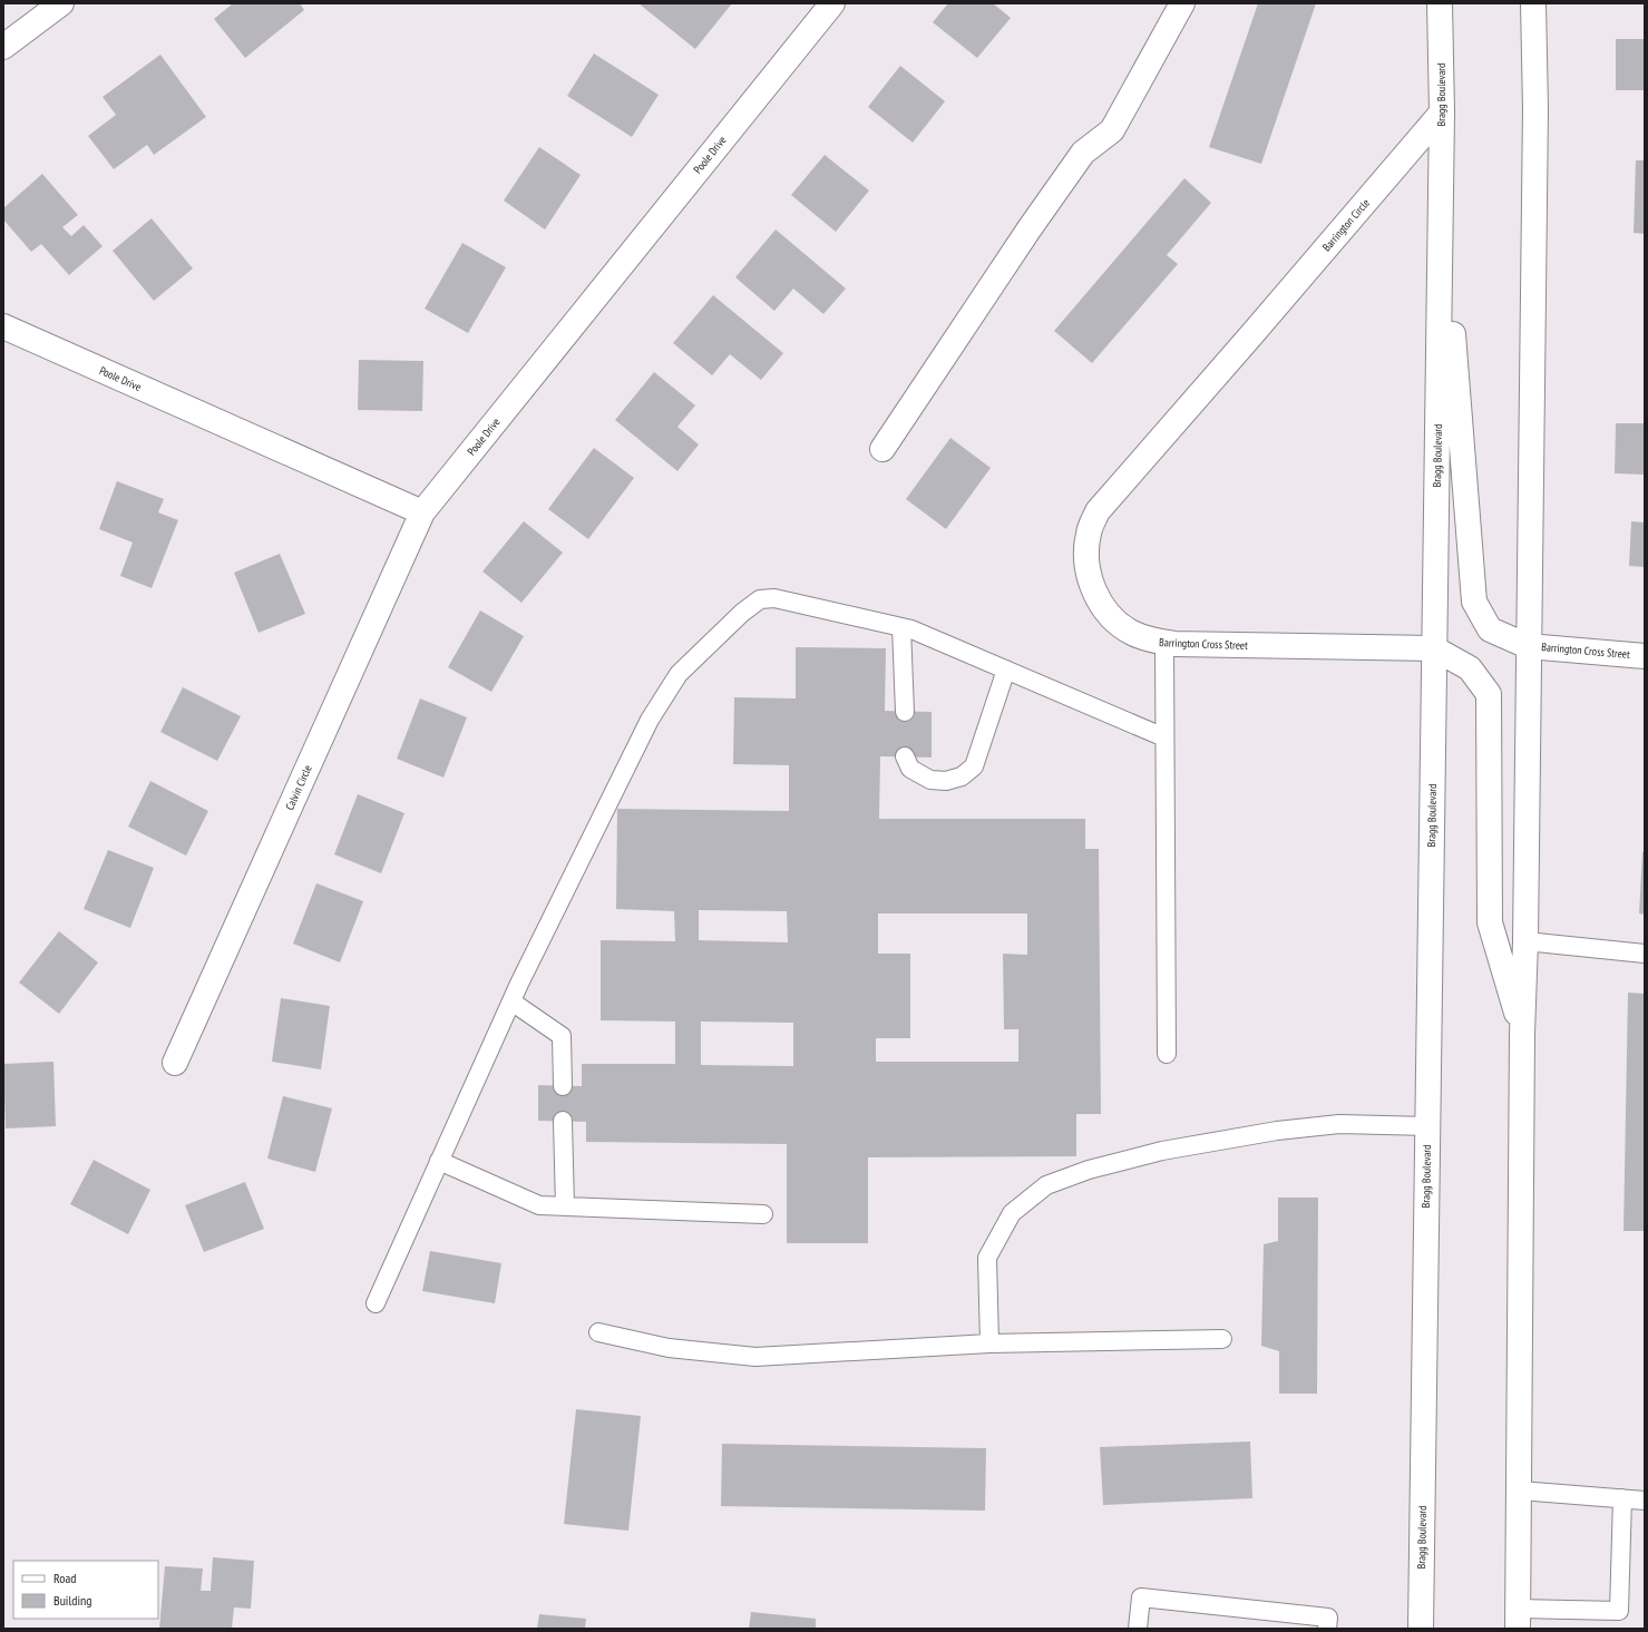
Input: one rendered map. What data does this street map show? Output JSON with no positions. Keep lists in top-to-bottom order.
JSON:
{
  "streets": {
    "main road": [
      "Bragg Boulevard",
      "Poole Drive",
      "Barrington Circle",
      "Barrington Cross Street",
      "Calvin Circle"
    ]
  },
  "crossings": [
    ["Bragg Boulevard", "Barrington Circle"],
    ["Bragg Boulevard", "Barrington Cross Street"],
    ["Poole Drive", "Calvin Circle"],
    ["Barrington Circle", "Barrington Cross Street"]
  ],
  "legend": ["Road", "Building"]
}
